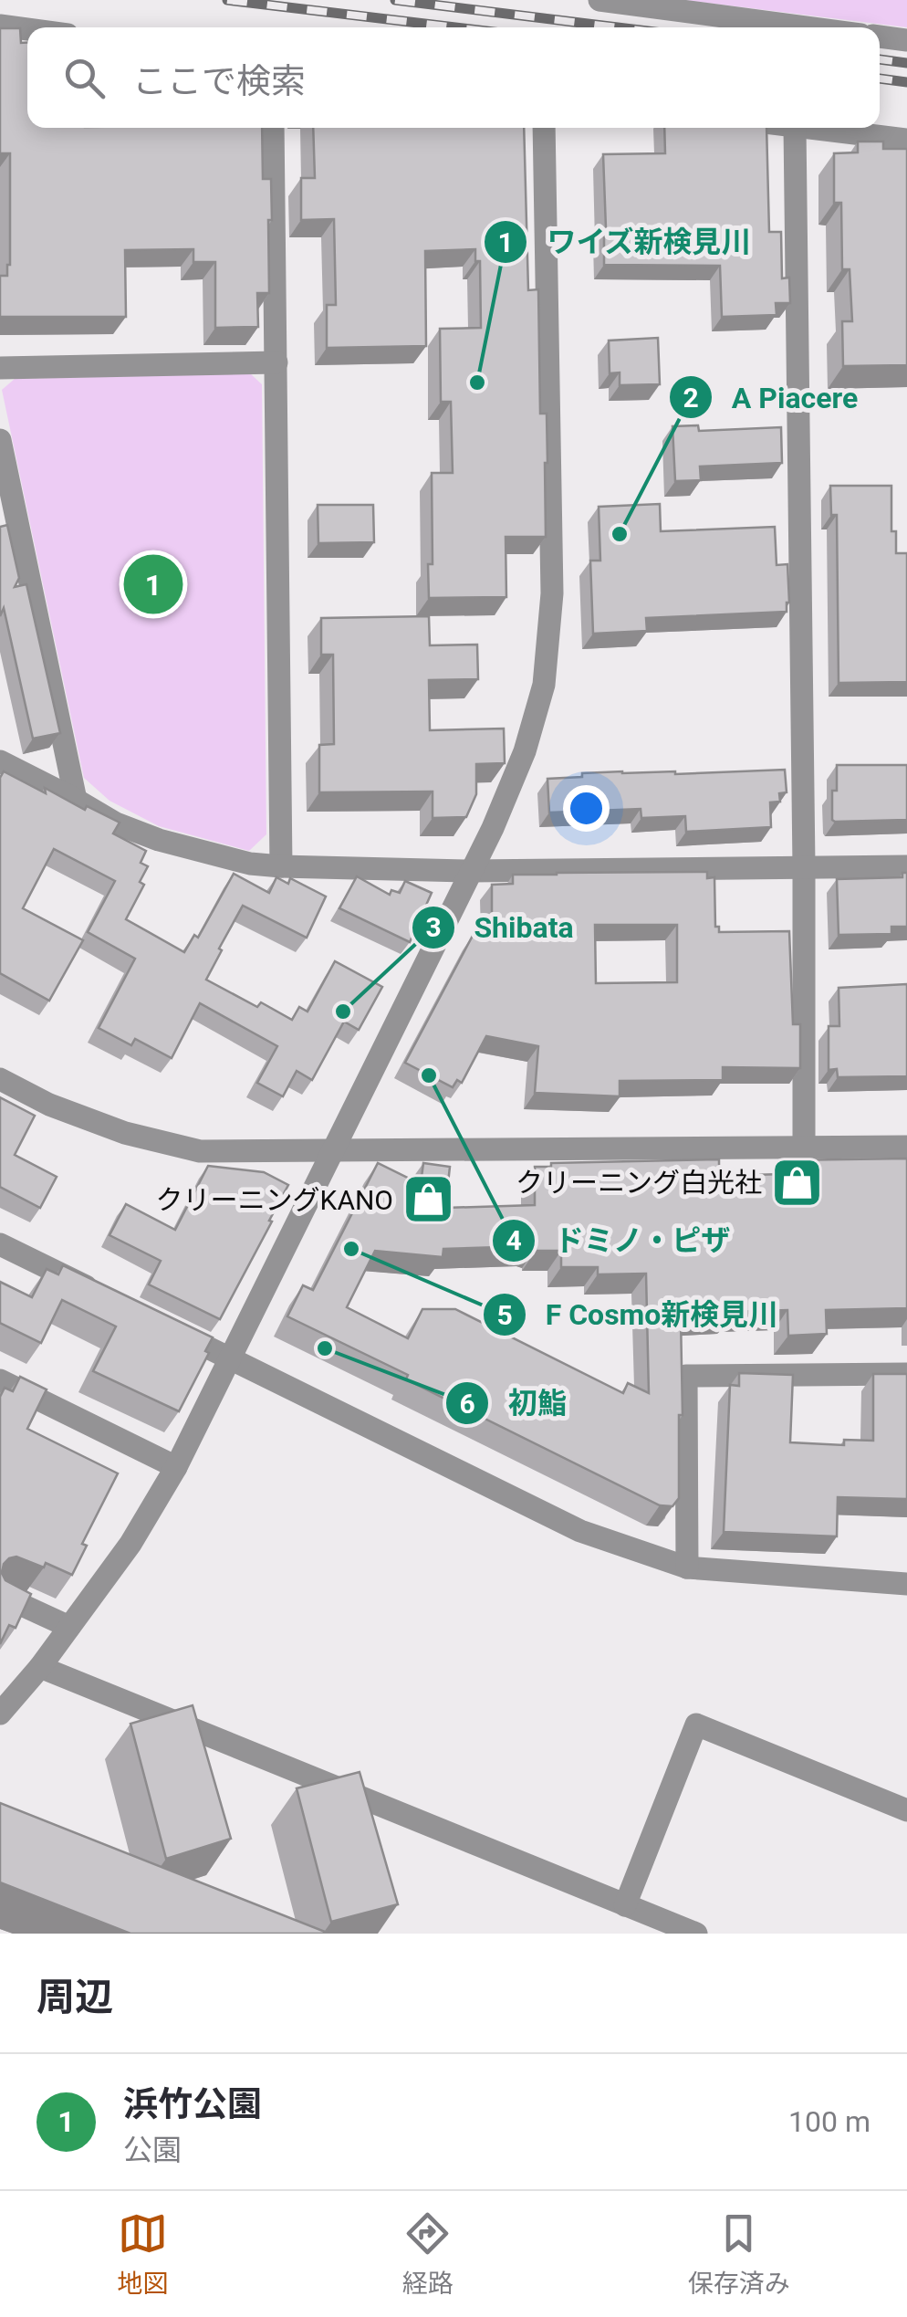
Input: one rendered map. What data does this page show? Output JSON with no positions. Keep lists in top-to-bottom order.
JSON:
{
  "places": {
    "other": [
      "ワイズ新検見川",
      "A Piacere",
      "Shibata",
      "ドミノ・ピザ",
      "F Cosmo新検見川",
      "初鮨"
    ],
    "shop": ["クリーニング白光社", "クリーニングKANO"]
  },
  "page": {
    "search": "ここで検索",
    "pins": "1",
    "heading": "周辺",
    "list": [
      {
        "mark": "1",
        "name": "浜竹公園",
        "note": "公園",
        "value": "100 m"
      }
    ],
    "nav": ["地図", "経路", "保存済み"]
  }
}
